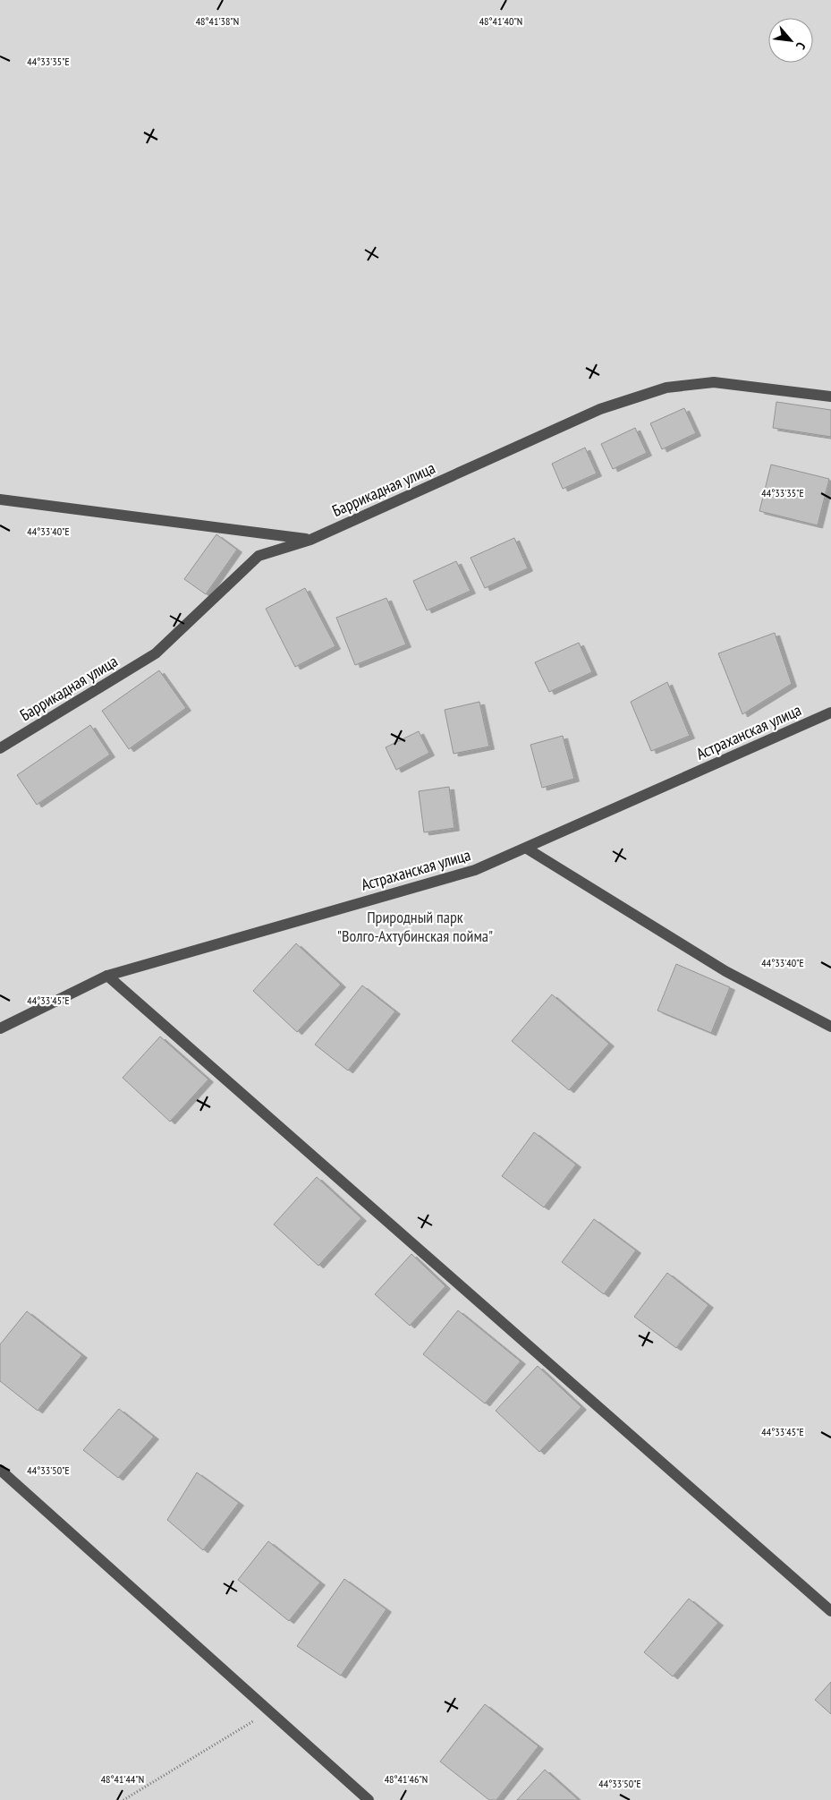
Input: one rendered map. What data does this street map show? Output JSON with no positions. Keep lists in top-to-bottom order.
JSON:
{
  "streets": {
    "street": ["Баррикадная улица", "Астраханская улица"]
  },
  "parks": ["Природный парк \"Волго-Ахтубинская пойма\""],
  "north": "bottom right",
  "coordinates": [
    "48°41'38\"N",
    "48°41'40\"N",
    "44°33'35\"E",
    "44°33'40\"E",
    "44°33'45\"E",
    "44°33'50\"E",
    "48°41'44\"N",
    "48°41'46\"N"
  ]
}
